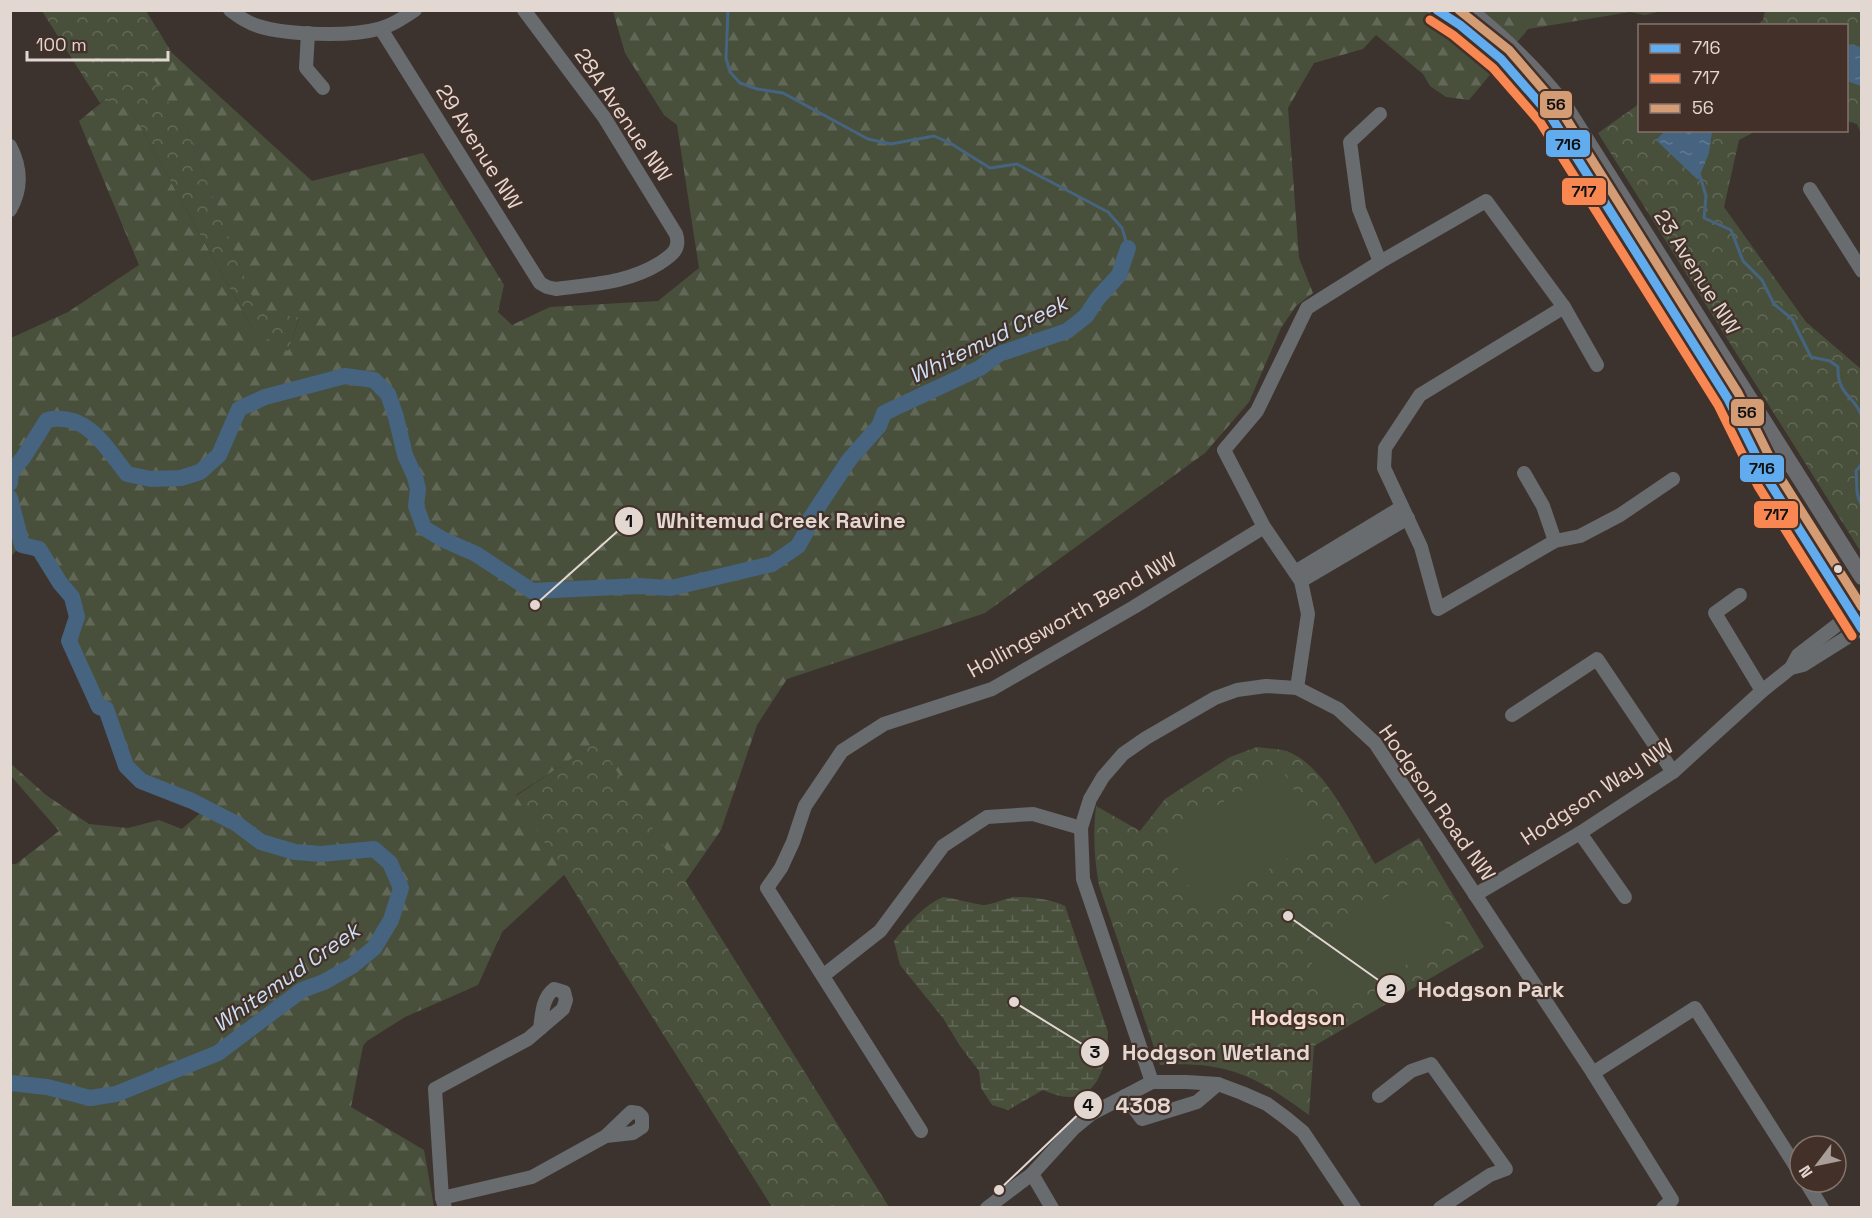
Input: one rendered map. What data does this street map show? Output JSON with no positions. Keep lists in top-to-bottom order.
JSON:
{
  "streets": {
    "main road": ["23 Avenue NW"],
    "street": [
      "28A Avenue NW",
      "29 Avenue NW",
      "Hollingsworth Bend NW",
      "Hodgson Way NW",
      "Hodgson Road NW"
    ]
  },
  "crossings": [
    ["28A Avenue NW", "29 Avenue NW"],
    ["23 Avenue NW", "Hodgson Way NW"],
    ["Hodgson Way NW", "Hodgson Road NW"]
  ],
  "districts": ["Hodgson"],
  "water": ["Whitemud Creek"],
  "places": [
    "Whitemud Creek Ravine",
    "Hodgson Park",
    "Hodgson Wetland",
    "4308"
  ],
  "lines": ["transit line 716", "transit line 56", "transit line 717"],
  "legend": ["716", "717", "56"],
  "scale_bar": "100 m",
  "north": "bottom left"
}
